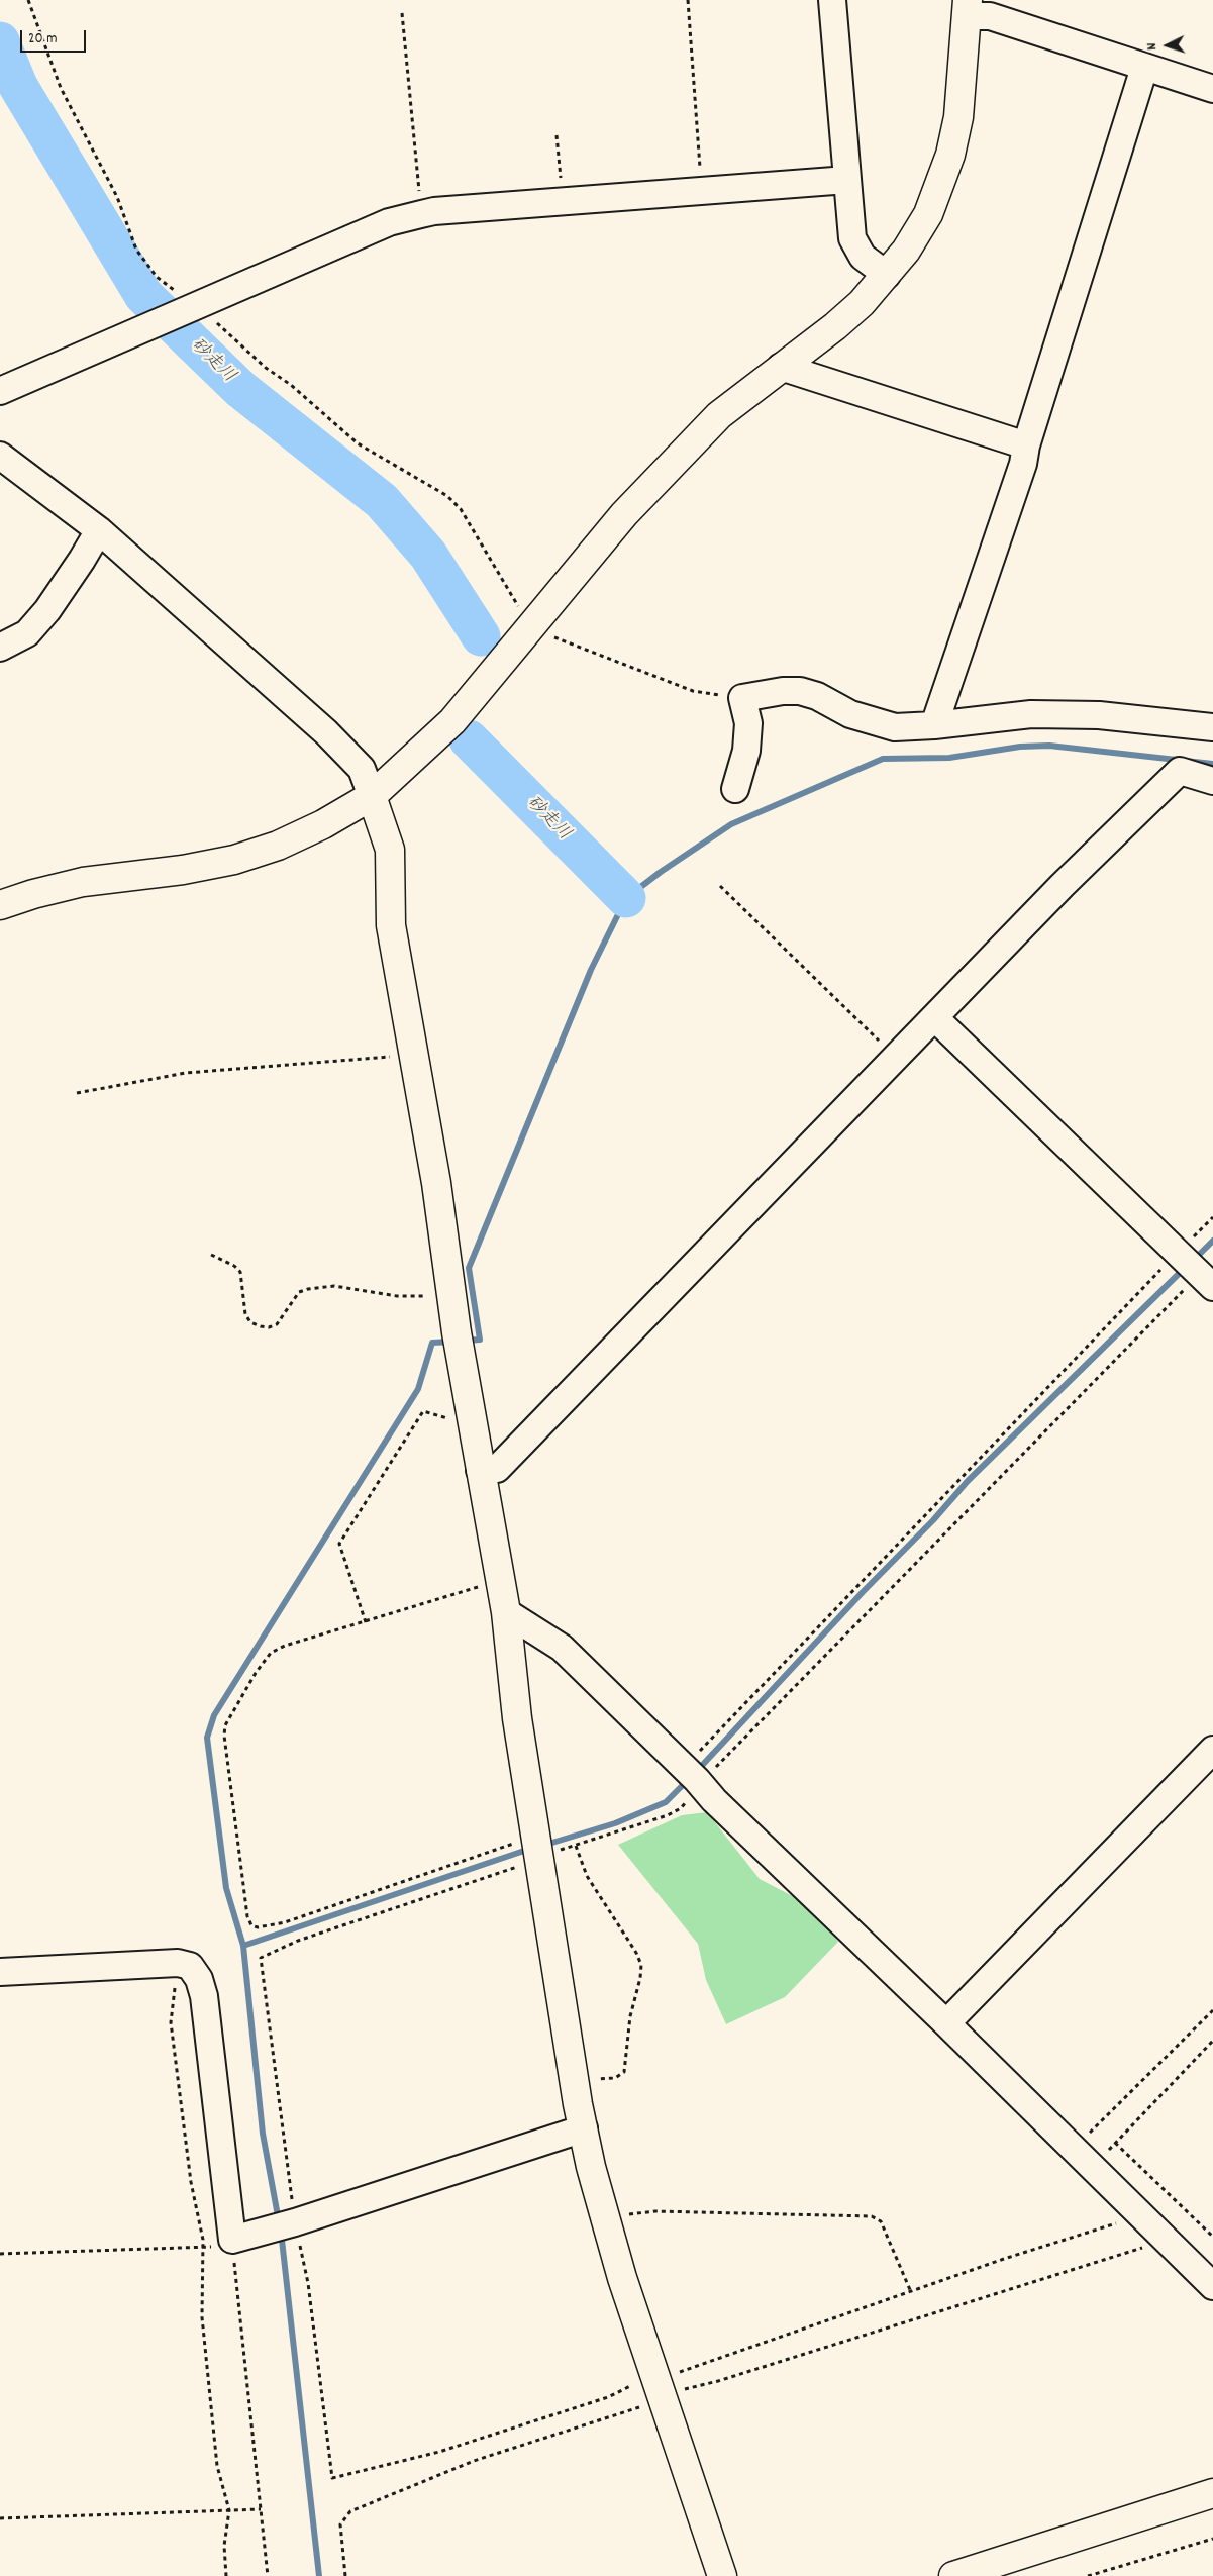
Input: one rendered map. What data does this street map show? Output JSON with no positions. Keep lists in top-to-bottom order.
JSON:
{
  "water": ["砂走川"],
  "scale_bar": "20 m",
  "north": "left"
}
